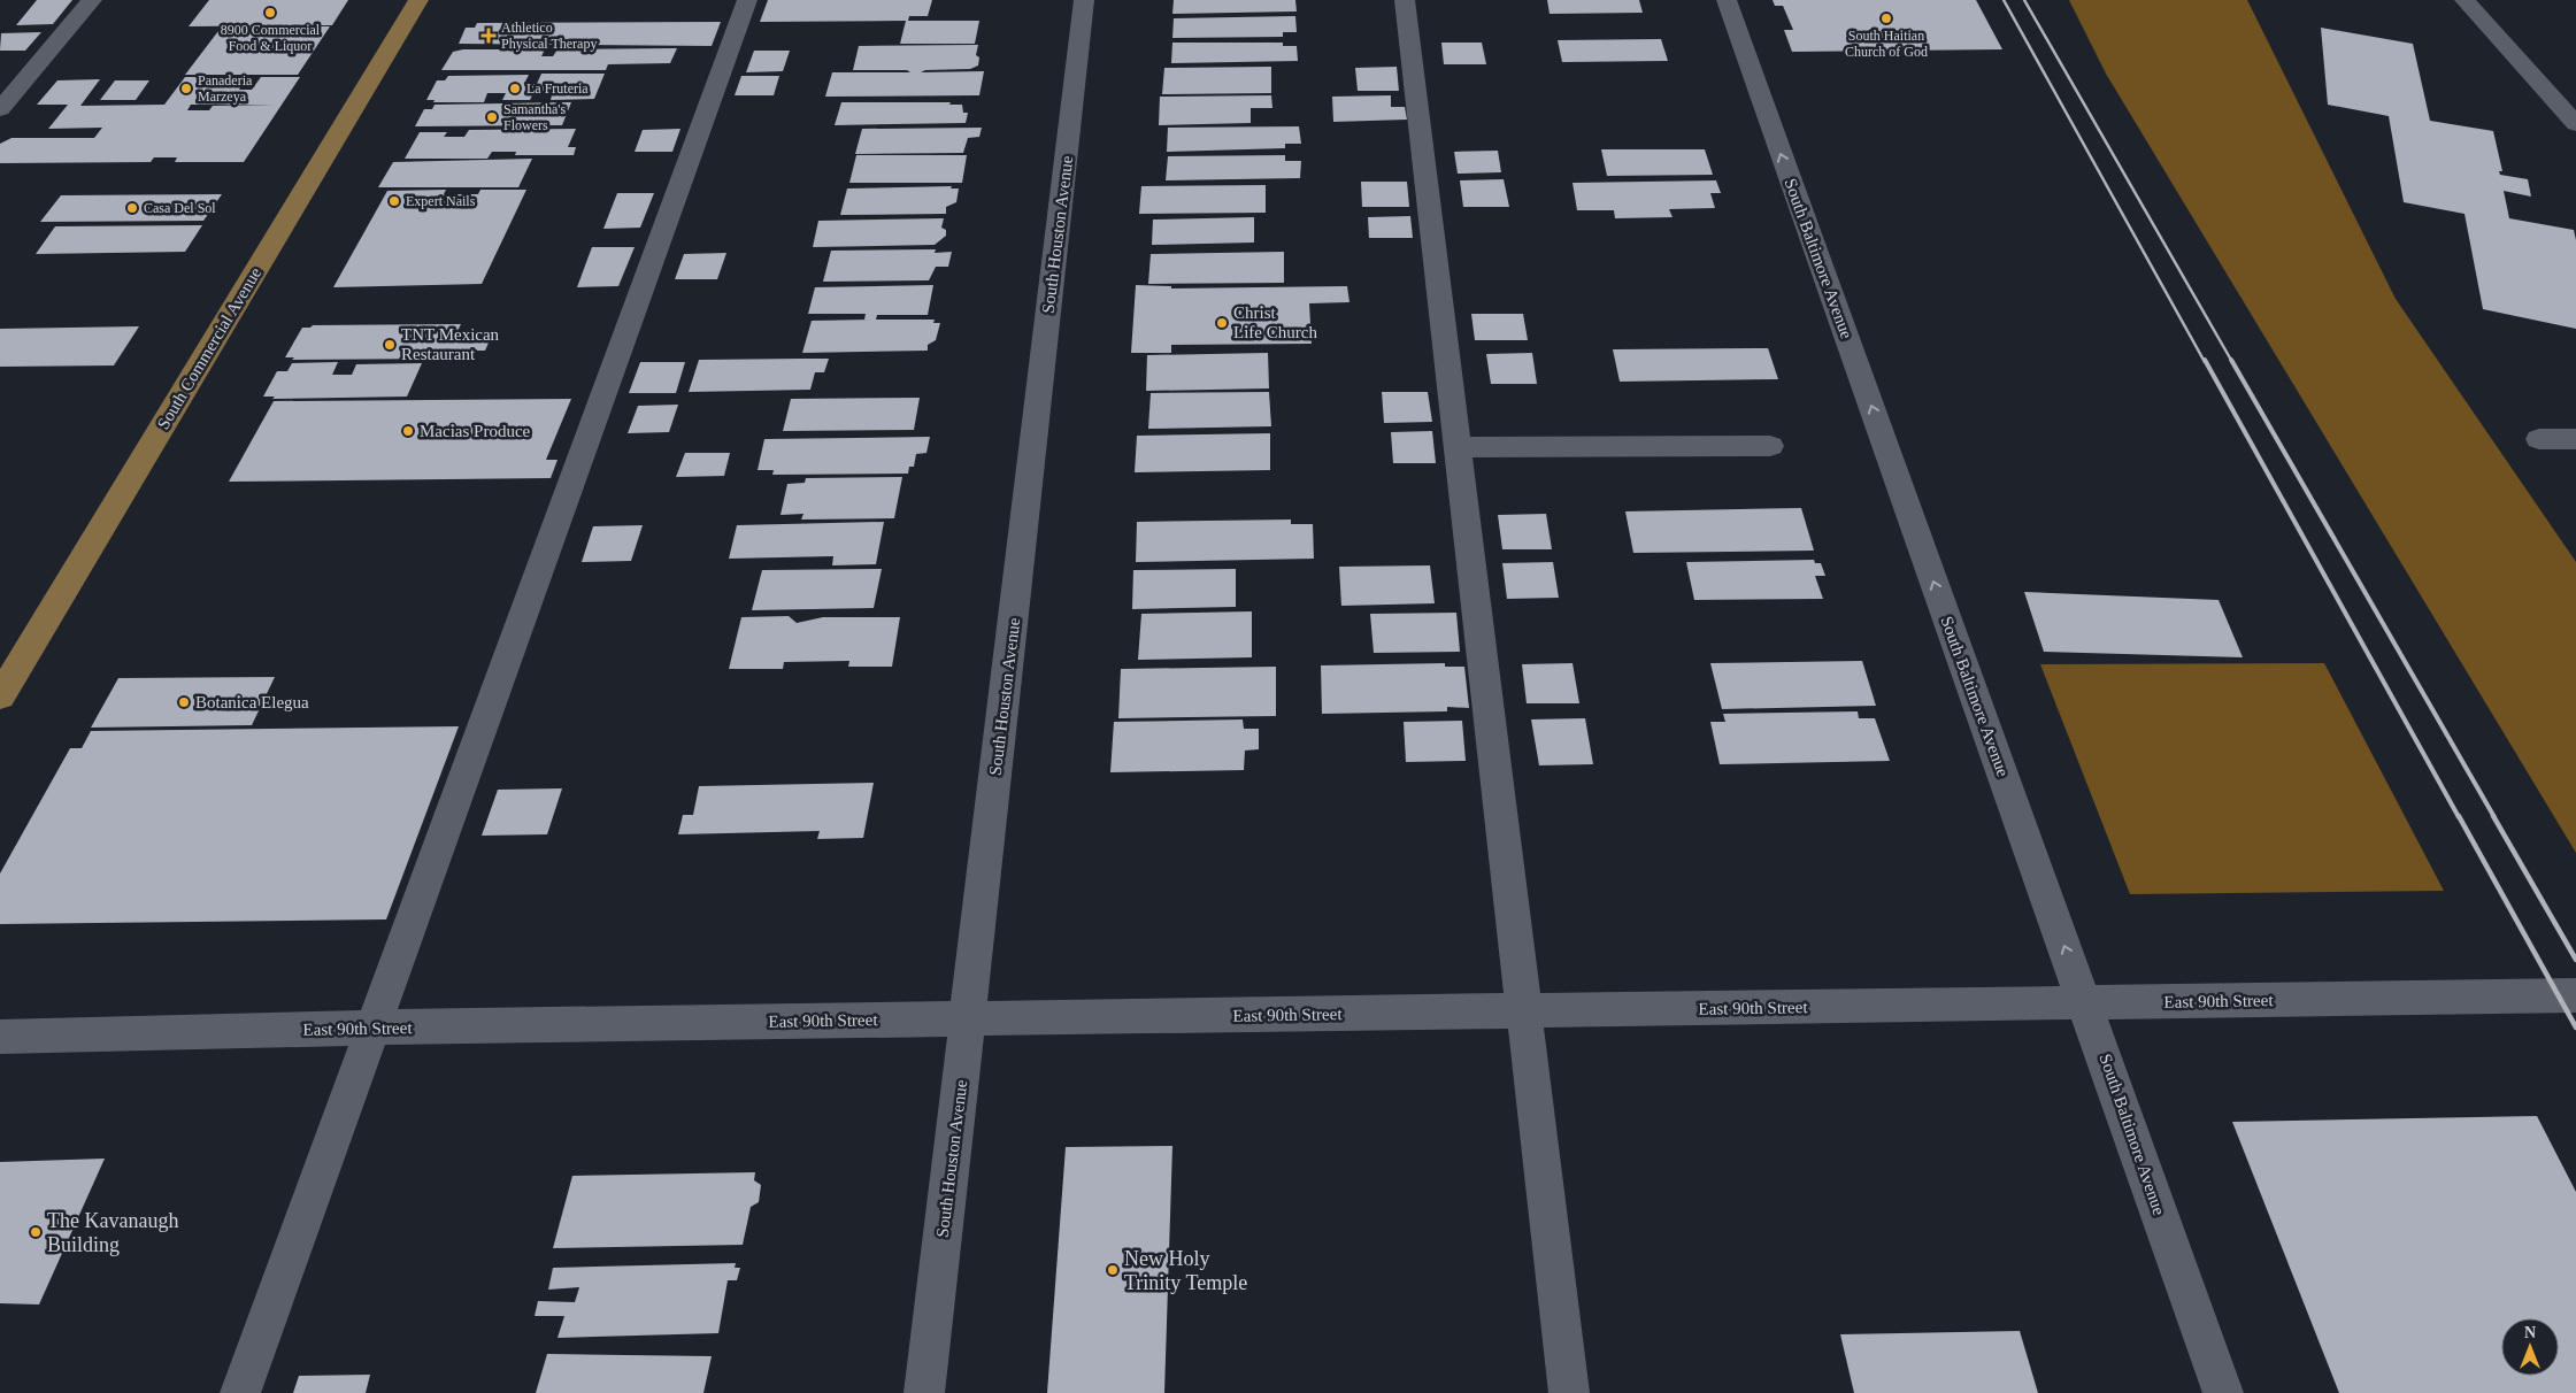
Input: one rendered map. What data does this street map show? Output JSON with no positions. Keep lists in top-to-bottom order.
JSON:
{
  "streets": {
    "main road": ["South Commercial Avenue"],
    "street": ["South Houston Avenue", "South Baltimore Avenue", "East 90th Street"]
  },
  "crossings": [
    ["South Houston Avenue", "East 90th Street"],
    ["South Baltimore Avenue", "East 90th Street"]
  ],
  "one_way": ["South Baltimore Avenue"],
  "places": {
    "other": [
      "8900 Commercial Food & Liquor",
      "South Haitian Church of God",
      "Panaderia Marzeya",
      "La Fruteria",
      "Samantha's Flowers",
      "Expert Nails",
      "Casa Del Sol",
      "Christ Life Church",
      "TNT Mexican Restaurant",
      "Macias Produce",
      "Botanica Elegua",
      "The Kavanaugh Building",
      "New Holy Trinity Temple"
    ],
    "health": ["Athletico Physical Therapy"]
  },
  "north": "top"
}
